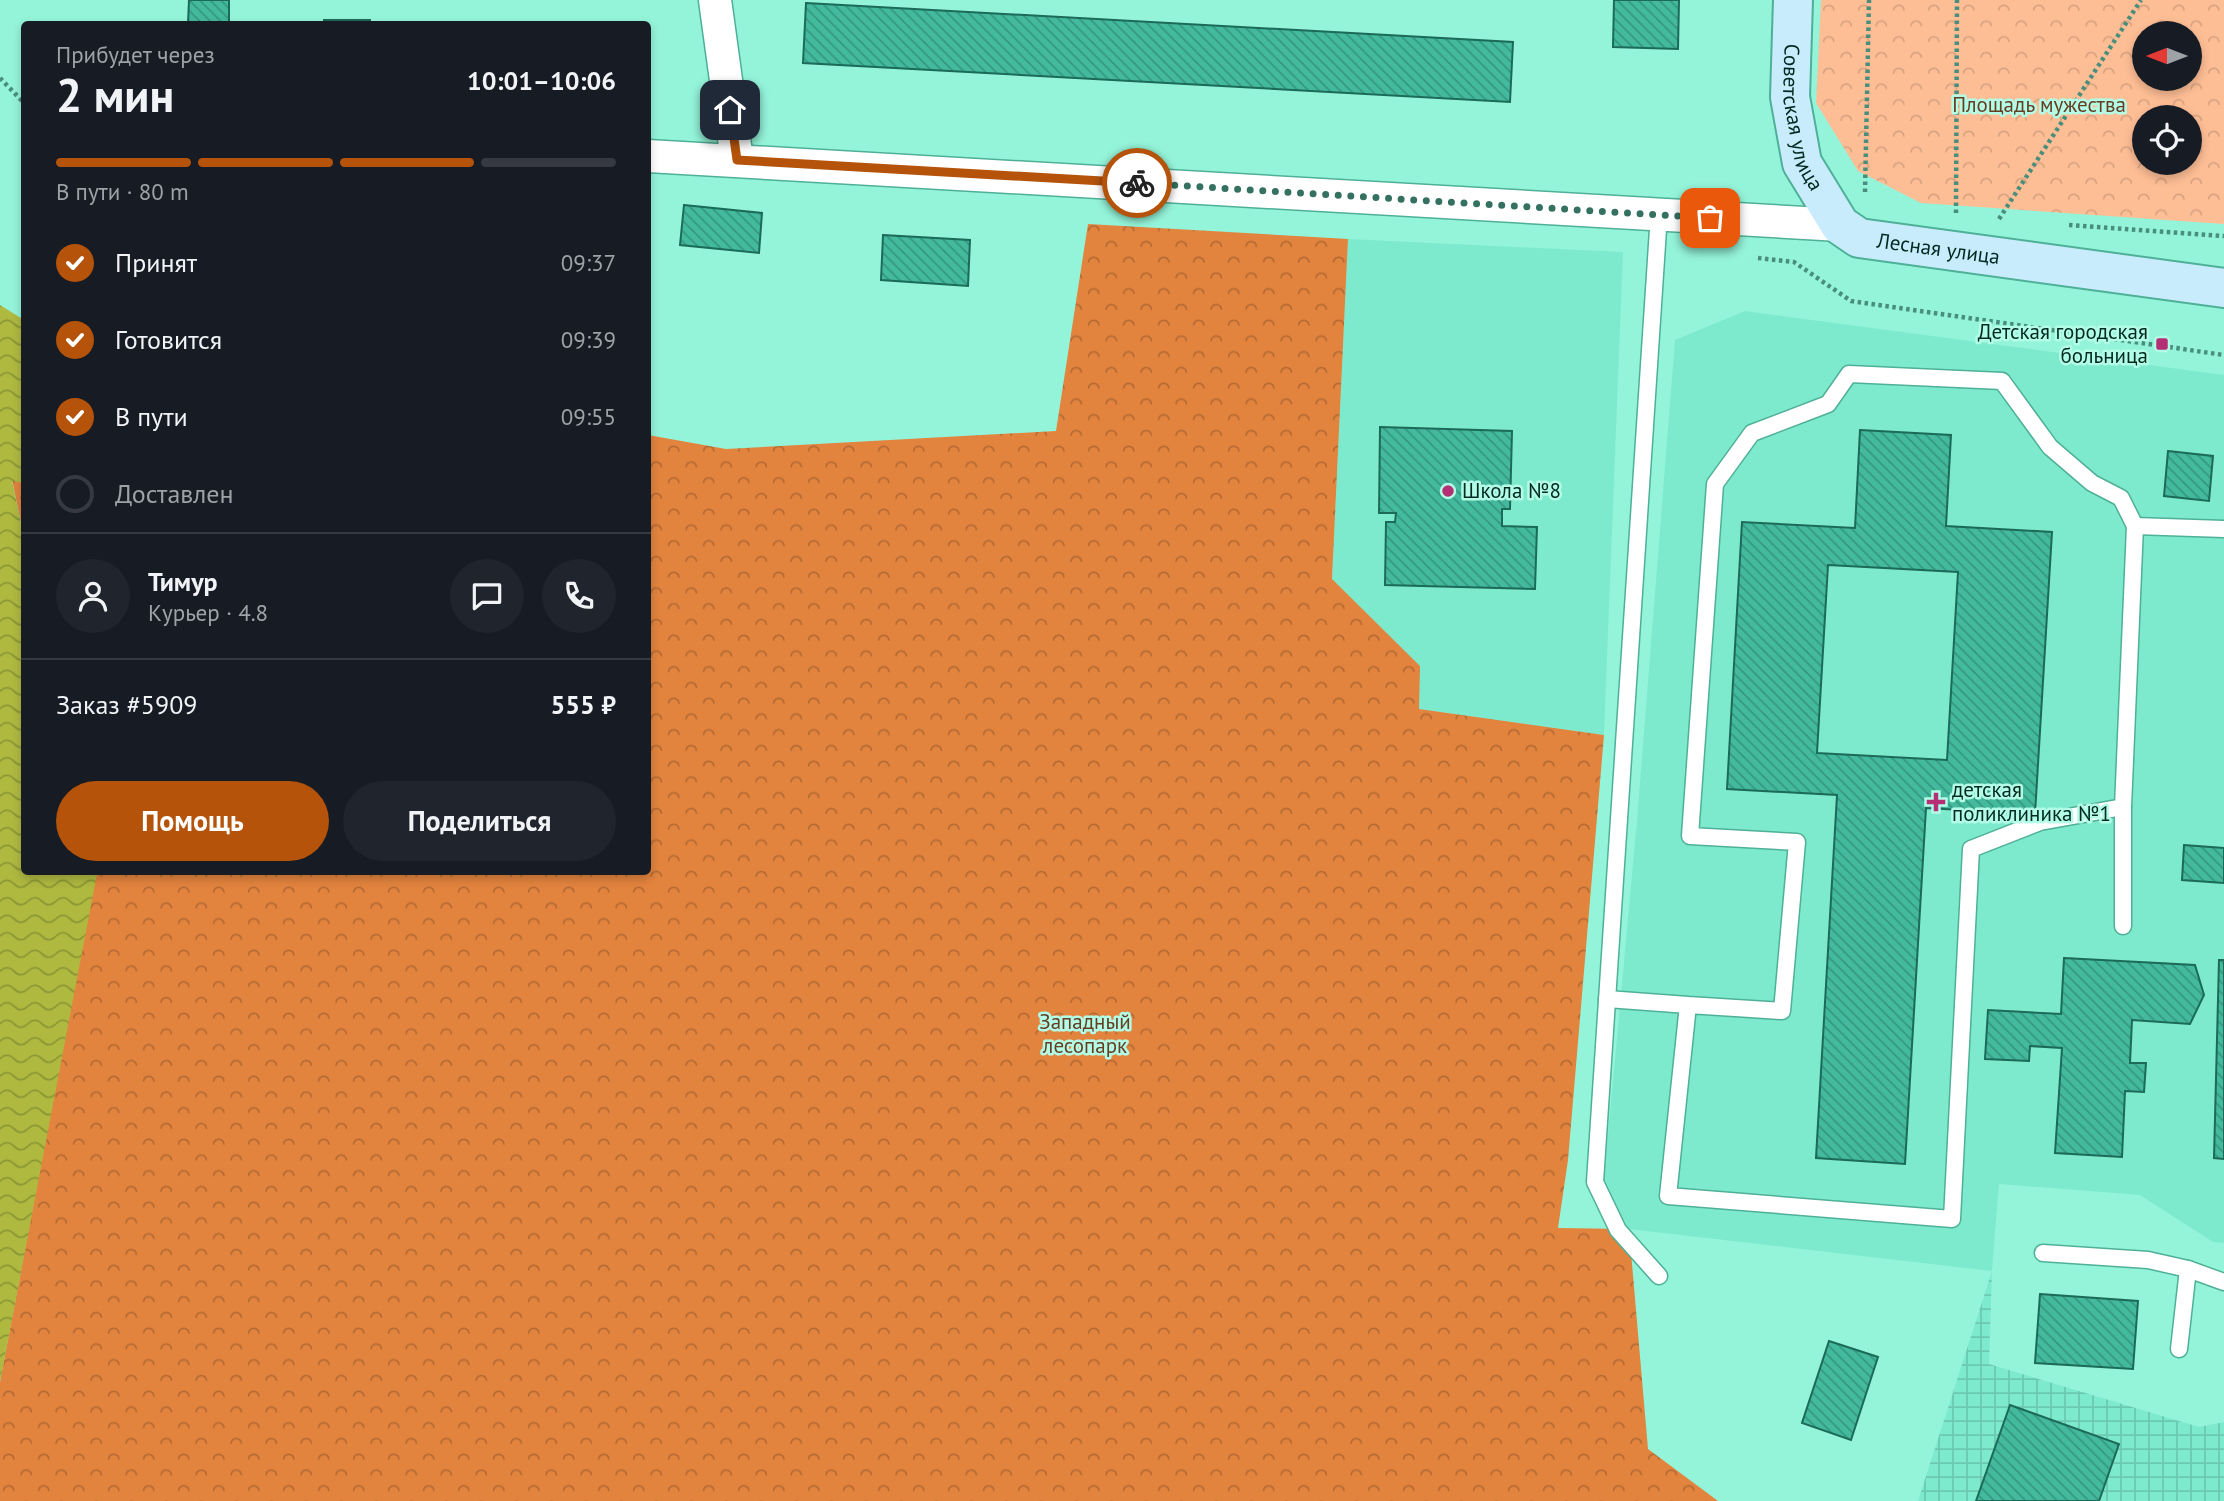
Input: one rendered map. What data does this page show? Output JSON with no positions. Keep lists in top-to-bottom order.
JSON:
{
  "streets": {
    "main road": ["Советская улица", "Лесная улица"]
  },
  "crossings": [
    ["Советская улица", "Лесная улица"]
  ],
  "parks": ["Площадь мужества", "Западный лесопарк"],
  "places": {
    "transit": ["Детская городская больница"],
    "other": ["Школа №8"],
    "health": ["детская поликлиника №1"]
  },
  "north": "left",
  "page": {
    "heading": ["2 мин", "Прибудет через", "10:01–10:06"],
    "panel": [
      "Тимур",
      "Курьер · 4.8",
      "Заказ #5909",
      "555 ₽"
    ],
    "bar": "В пути · 80 m",
    "list": [
      ["Принят", "09:37"],
      ["Готовится", "09:39"],
      ["В пути", "09:55"],
      "Доставлен"
    ],
    "buttons": ["Помощь", "Поделиться"]
  }
}
